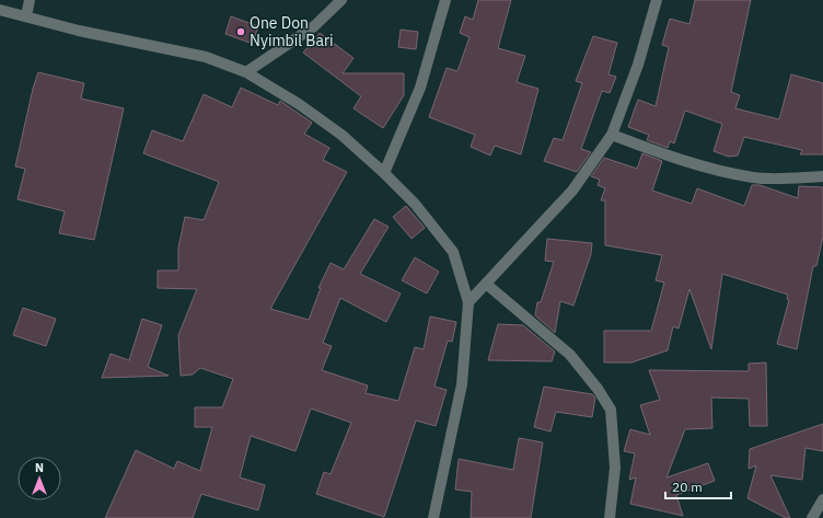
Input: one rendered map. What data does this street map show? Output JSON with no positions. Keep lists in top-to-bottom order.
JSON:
{
  "places": ["One Don Nyimbil Bari"],
  "scale_bar": "20 m",
  "north": "top"
}
